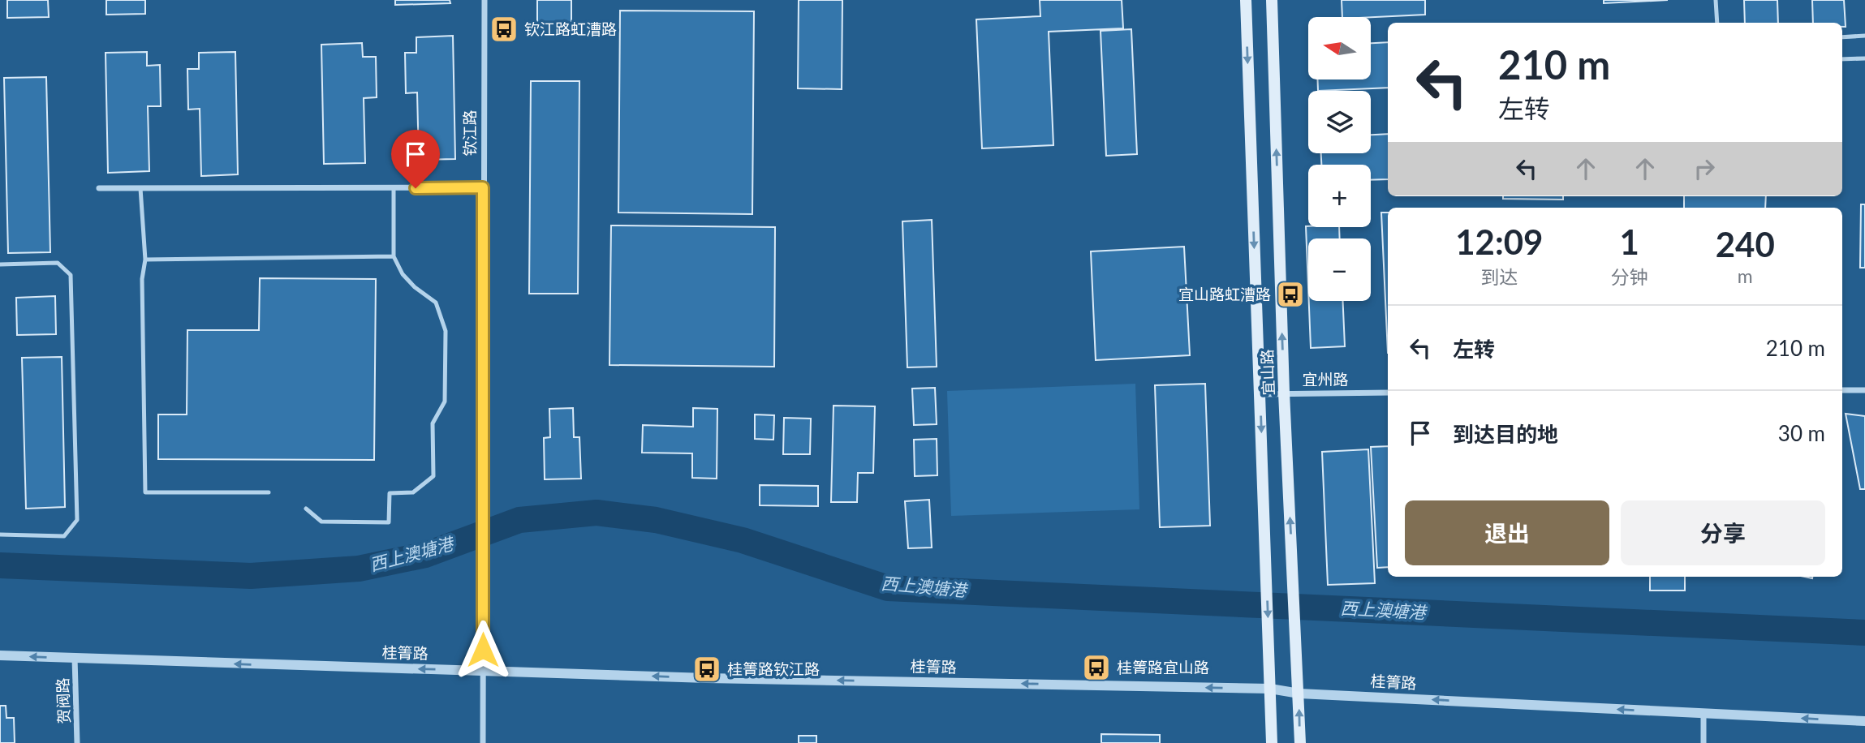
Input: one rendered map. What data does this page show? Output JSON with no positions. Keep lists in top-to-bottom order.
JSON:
{
  "streets": {
    "main road": ["宜山路"],
    "street": [
      "钦江路",
      "宜州路",
      "桂箐路",
      "贺阀路"
    ]
  },
  "crossings": [
    ["钦江路", "桂箐路"],
    ["宜山路", "宜州路"],
    ["宜山路", "桂箐路"],
    ["桂箐路", "贺阀路"]
  ],
  "one_way": ["桂箐路"],
  "water": ["西上澳塘港"],
  "places": {
    "bus stop": [
      "钦江路虹漕路",
      "宜山路虹漕路",
      "桂箐路宜山路",
      "桂箐路钦江路"
    ]
  },
  "north": "left",
  "page": {
    "map_buttons": ["+", "−"],
    "turn": ["210 m", "左转"],
    "eta": [
      "12:09",
      "到达",
      "1",
      "分钟",
      "240",
      "m"
    ],
    "list": [
      {
        "name": "左转",
        "value": "210 m"
      },
      {
        "name": "到达目的地",
        "value": "30 m"
      }
    ],
    "buttons": ["退出", "分享"]
  }
}
